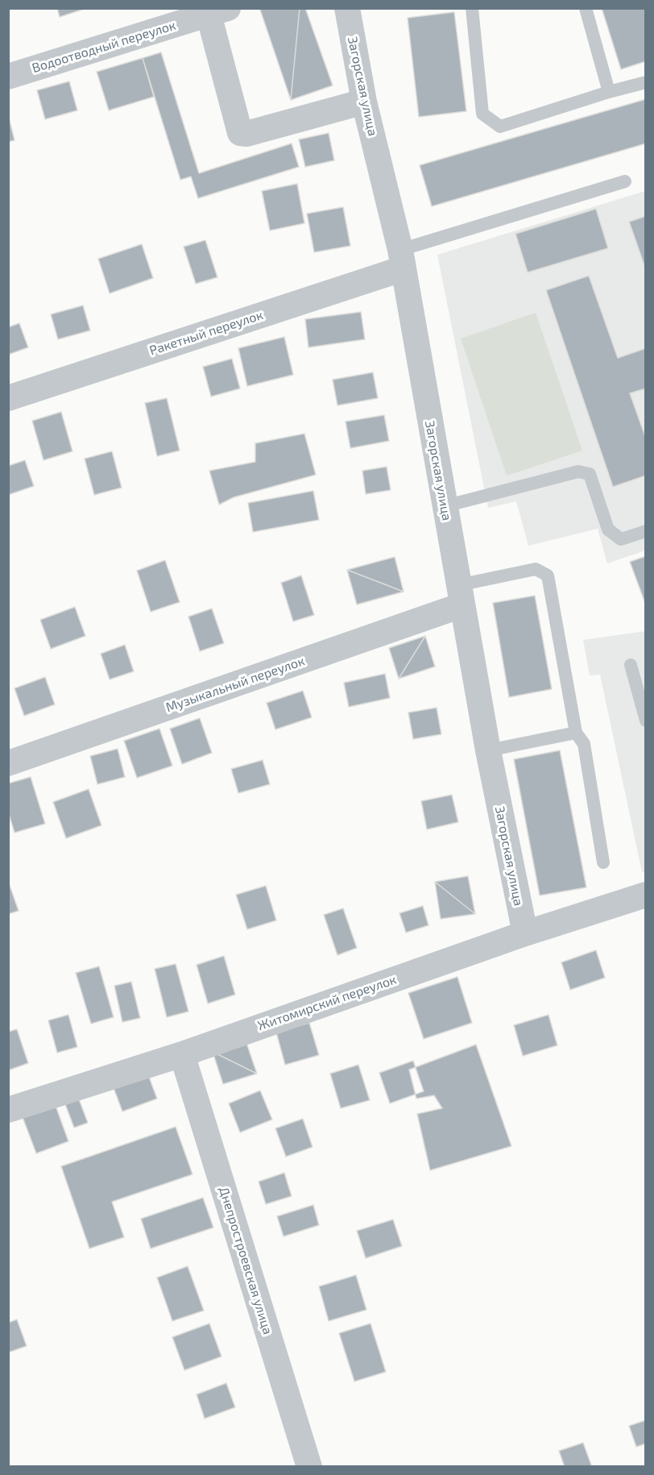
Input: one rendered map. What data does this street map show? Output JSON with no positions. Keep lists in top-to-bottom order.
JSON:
{
  "streets": {
    "street": [
      "Водоотводный переулок",
      "Загорская улица",
      "Ракетный переулок",
      "Музыкальный переулок",
      "Житомирский переулок",
      "Днепростроевская улица"
    ]
  },
  "crossings": [
    ["Загорская улица", "Ракетный переулок"],
    ["Загорская улица", "Музыкальный переулок"],
    ["Загорская улица", "Житомирский переулок"],
    ["Житомирский переулок", "Днепростроевская улица"]
  ]
}
